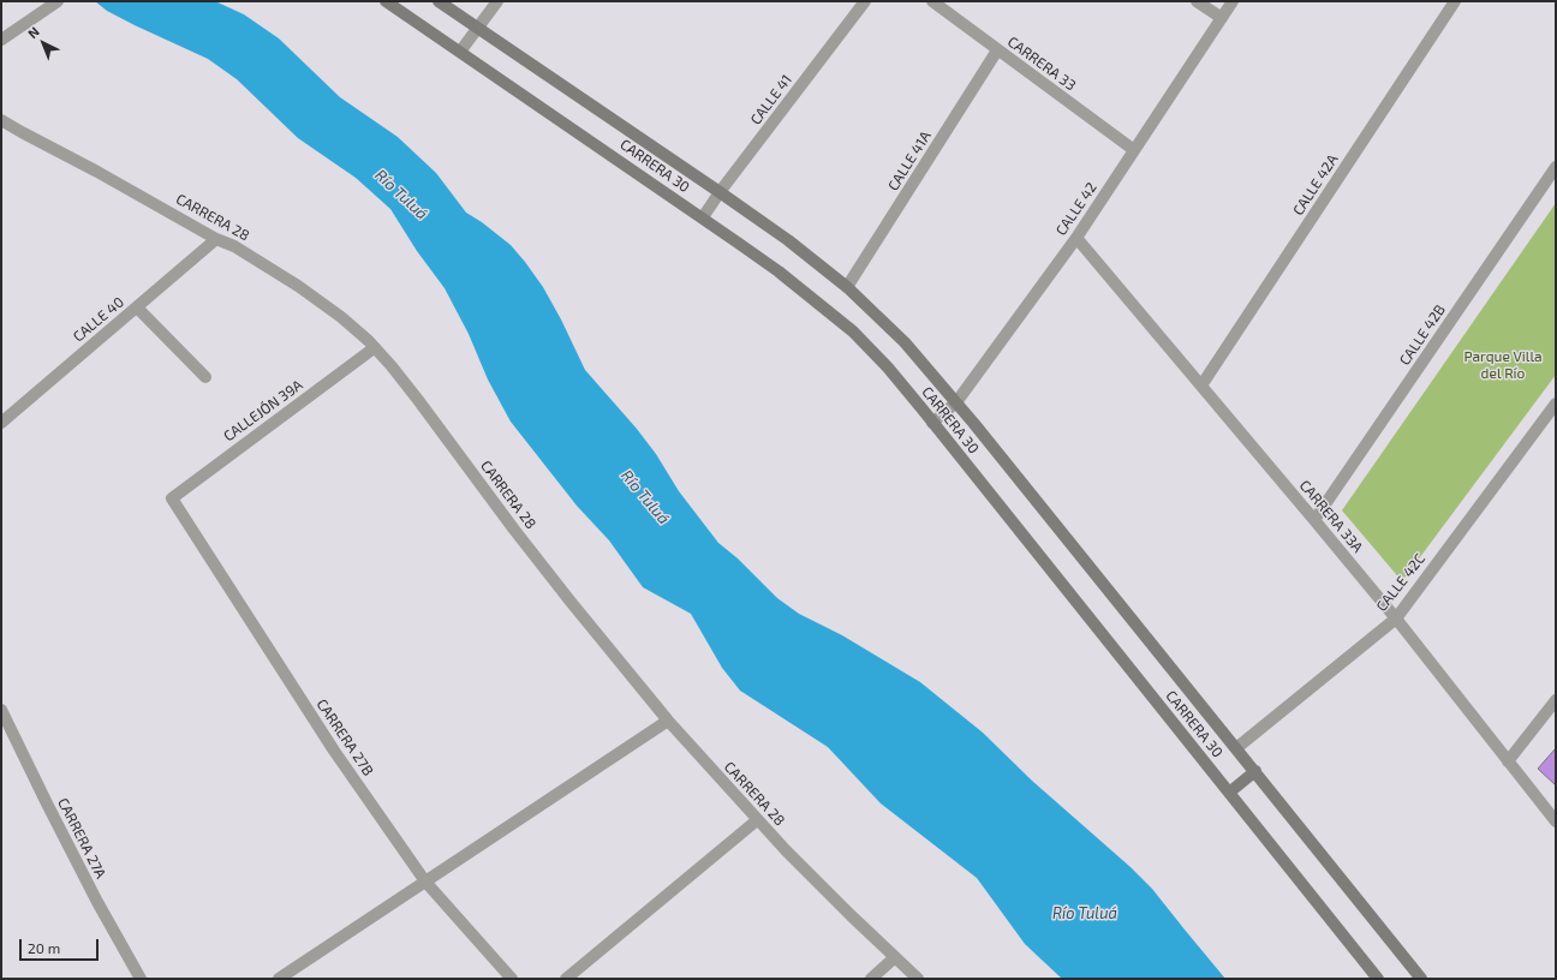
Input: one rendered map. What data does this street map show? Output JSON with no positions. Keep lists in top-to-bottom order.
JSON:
{
  "streets": {
    "main road": ["CARRERA 30"],
    "street": [
      "CARRERA 33",
      "CALLE 41",
      "CALLE 41A",
      "CALLE 42A",
      "CALLE 42",
      "CARRERA 28",
      "CALLE 40",
      "CALLE 42B",
      "CALLEJÓN 39A",
      "CARRERA 33A",
      "CALLE 42C",
      "CARRERA 27B",
      "CARRERA 27A"
    ]
  },
  "crossings": [
    ["CARRERA 33", "CALLE 41A"],
    ["CARRERA 33", "CALLE 42"],
    ["CALLE 41", "CARRERA 30"],
    ["CALLE 41A", "CARRERA 30"],
    ["CARRERA 30", "CALLE 42"],
    ["CARRERA 30", "CALLE 42C"],
    ["CALLE 42A", "CARRERA 33A"],
    ["CALLE 42", "CARRERA 33A"],
    ["CARRERA 28", "CALLE 40"],
    ["CARRERA 28", "CALLEJÓN 39A"],
    ["CALLE 42B", "CARRERA 33A"],
    ["CALLEJÓN 39A", "CARRERA 27B"],
    ["CARRERA 33A", "CALLE 42C"]
  ],
  "water": ["Río Tuluá"],
  "parks": ["Parque Villa del Río"],
  "scale_bar": "20 m",
  "north": "top left"
}
